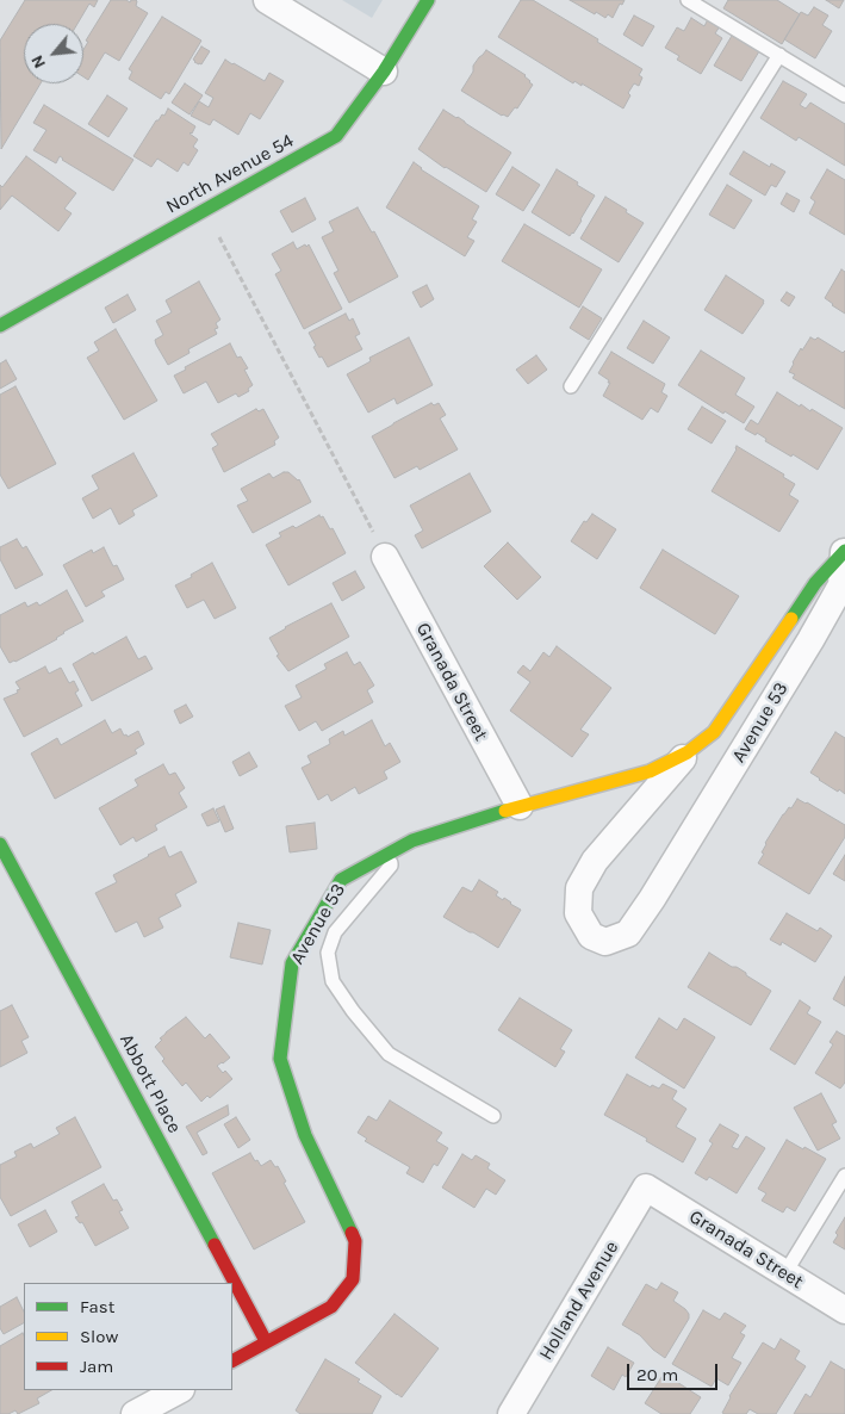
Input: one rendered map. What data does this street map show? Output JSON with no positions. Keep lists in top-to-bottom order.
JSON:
{
  "streets": {
    "street": [
      "North Avenue 54",
      "Granada Street",
      "Avenue 53",
      "Abbott Place",
      "Holland Avenue"
    ]
  },
  "crossings": [
    ["Granada Street", "Avenue 53"],
    ["Granada Street", "Holland Avenue"],
    ["Avenue 53", "Abbott Place"]
  ],
  "legend": ["Fast", "Slow", "Jam"],
  "scale_bar": "20 m",
  "north": "bottom left"
}
